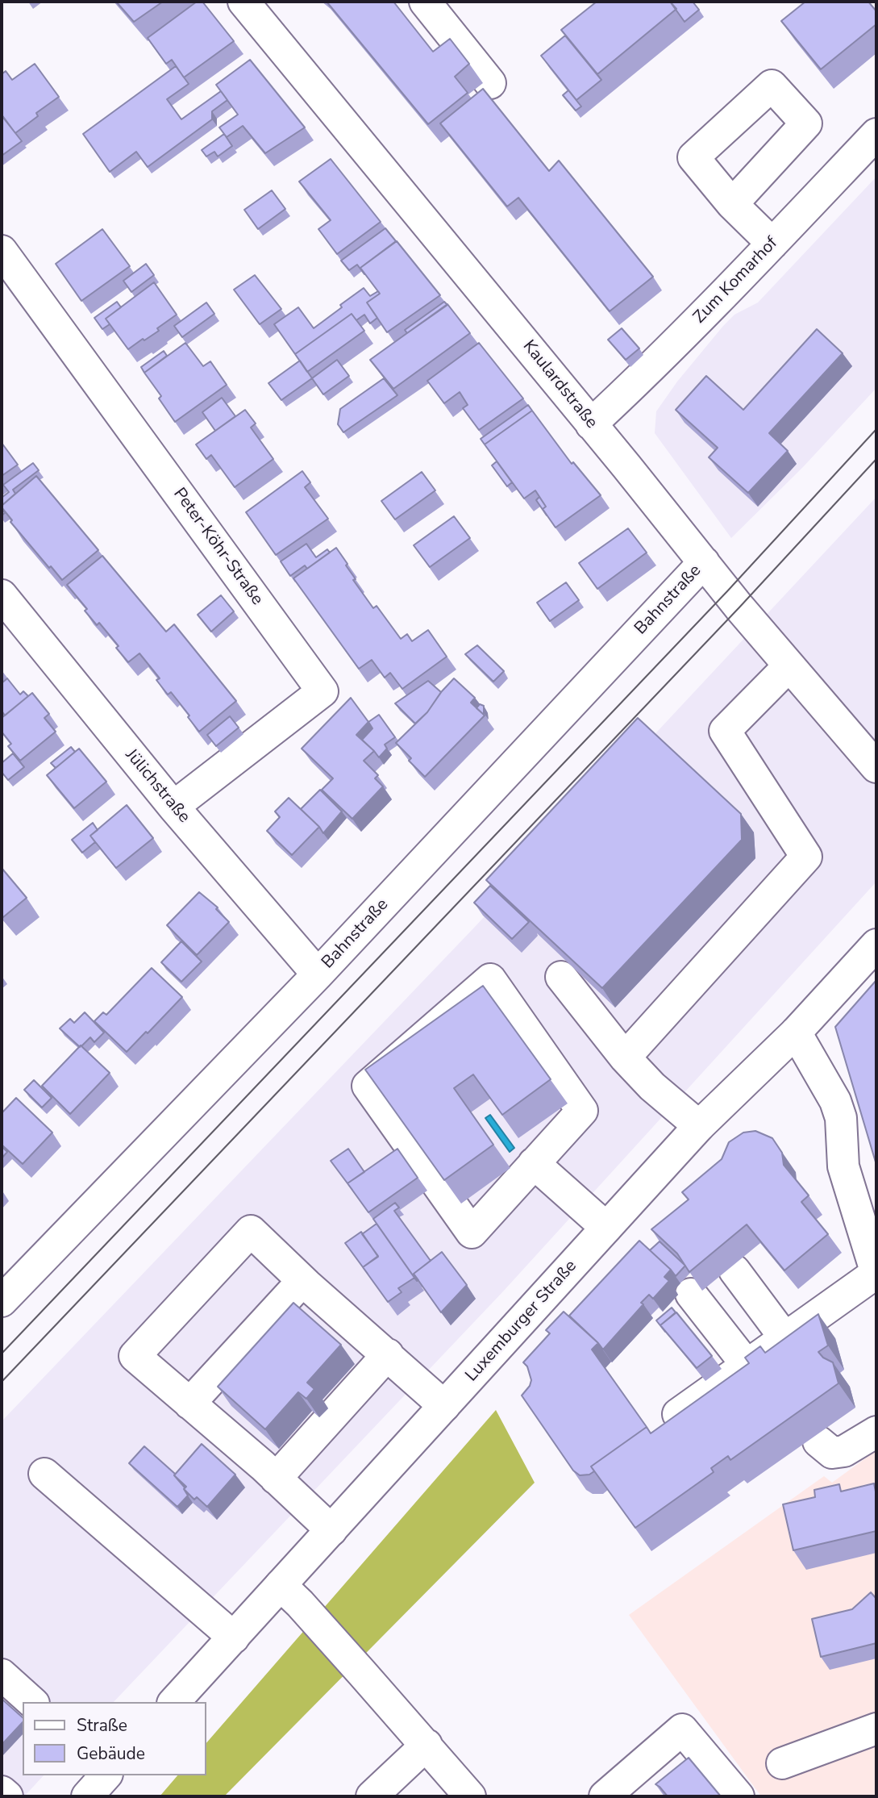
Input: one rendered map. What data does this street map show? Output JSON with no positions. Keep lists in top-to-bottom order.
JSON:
{
  "streets": {
    "street": [
      "Zum Komarhof",
      "Kaulardstraße",
      "Peter-Köhr-Straße",
      "Bahnstraße",
      "Jülichstraße",
      "Luxemburger Straße"
    ]
  },
  "crossings": [
    ["Zum Komarhof", "Kaulardstraße"],
    ["Kaulardstraße", "Bahnstraße"],
    ["Peter-Köhr-Straße", "Jülichstraße"],
    ["Bahnstraße", "Jülichstraße"]
  ],
  "legend": ["Straße", "Gebäude"]
}
